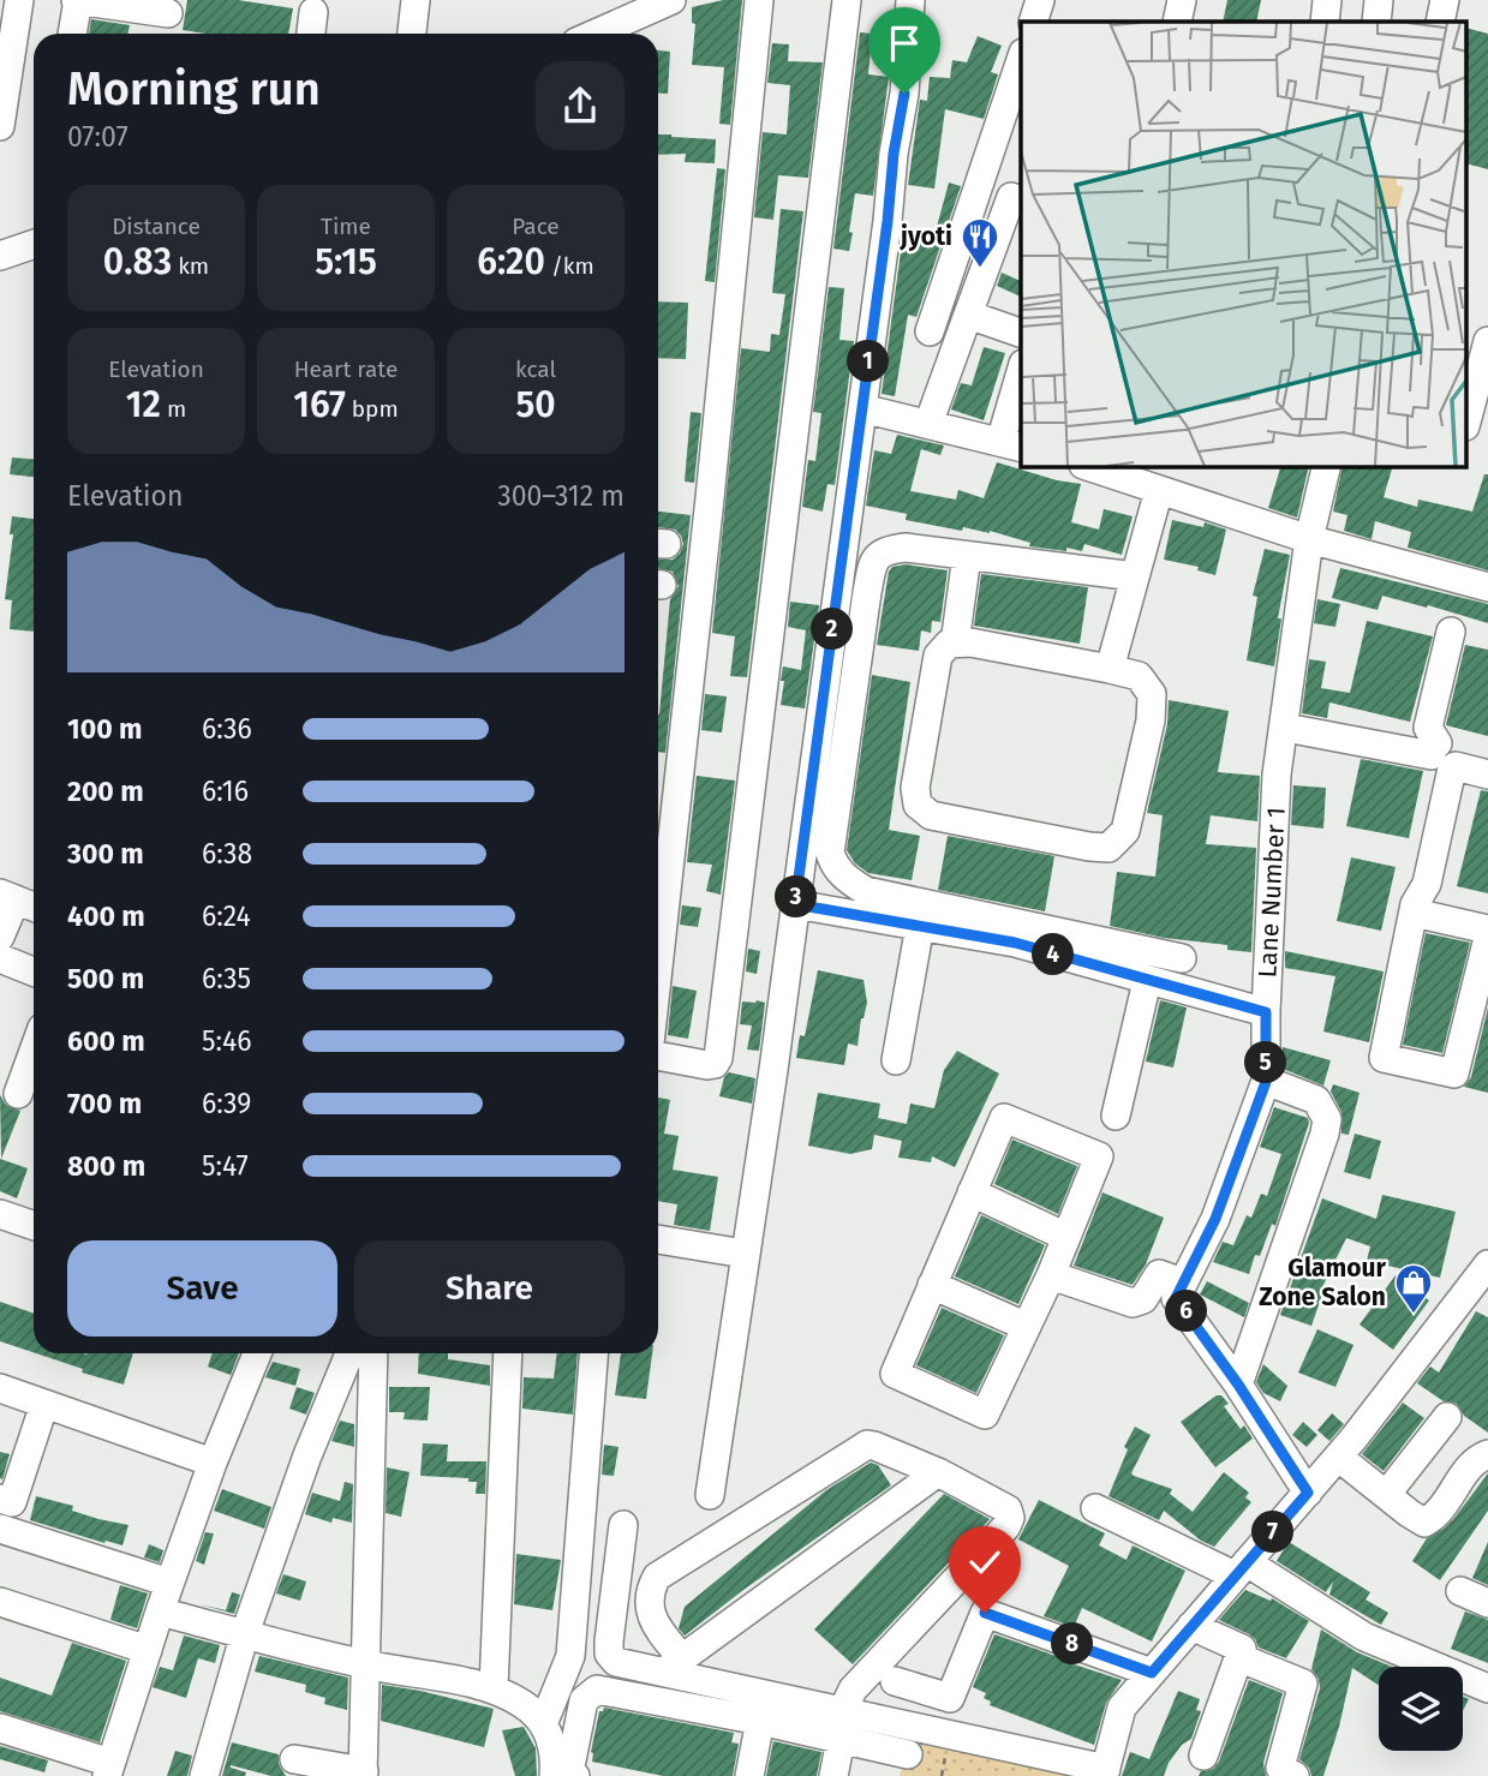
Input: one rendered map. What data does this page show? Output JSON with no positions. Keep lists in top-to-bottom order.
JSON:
{
  "streets": {
    "street": ["Lane Number 1"]
  },
  "places": {
    "restaurant": ["jyoti"],
    "shop": ["Glamour Zone Salon"]
  },
  "page": {
    "heading": ["Morning run", "07:07"],
    "stats": [
      ["Distance", "0.83 km"],
      ["Time", "5:15"],
      ["Pace", "6:20 /km"],
      ["Elevation", "12 m"],
      ["Heart rate", "167 bpm"],
      ["kcal", "50"]
    ],
    "pins": [
      "1",
      "2",
      "3",
      "4",
      "5",
      "6",
      "7",
      "8"
    ],
    "chart": ["Elevation", "300–312 m"],
    "list": [
      {
        "name": "100 m",
        "note": "6:36"
      },
      {
        "name": "200 m",
        "note": "6:16"
      },
      {
        "name": "300 m",
        "note": "6:38"
      },
      {
        "name": "400 m",
        "note": "6:24"
      },
      {
        "name": "500 m",
        "note": "6:35"
      },
      {
        "name": "600 m",
        "note": "5:46"
      },
      {
        "name": "700 m",
        "note": "6:39"
      },
      {
        "name": "800 m",
        "note": "5:47"
      }
    ],
    "buttons": ["Save", "Share"]
  }
}
